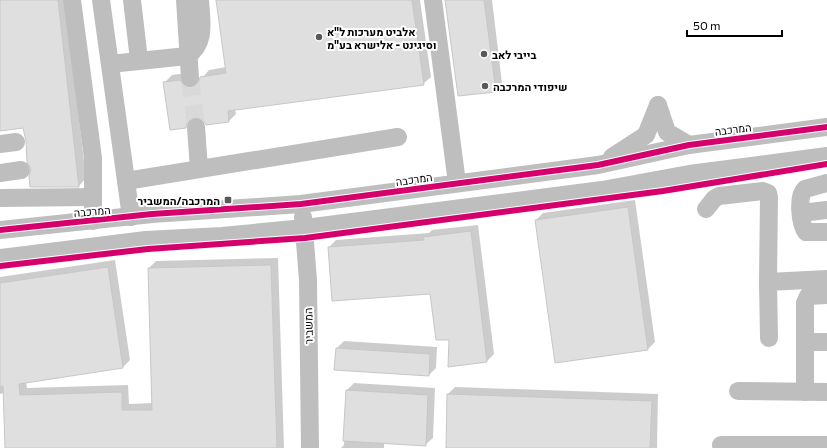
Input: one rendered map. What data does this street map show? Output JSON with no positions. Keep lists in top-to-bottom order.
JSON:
{
  "streets": {
    "street": ["המרכבה", "המשביר"]
  },
  "crossings": [
    ["המרכבה", "המשביר"]
  ],
  "places": {
    "other": ["אלביט מערכות ל\"א וסיגינט - אלישרא בע\"מ", "בייבי לאב", "שיפודי המרכבה"],
    "transit": ["המרכבה/המשביר"]
  },
  "scale_bar": "50 m"
}
